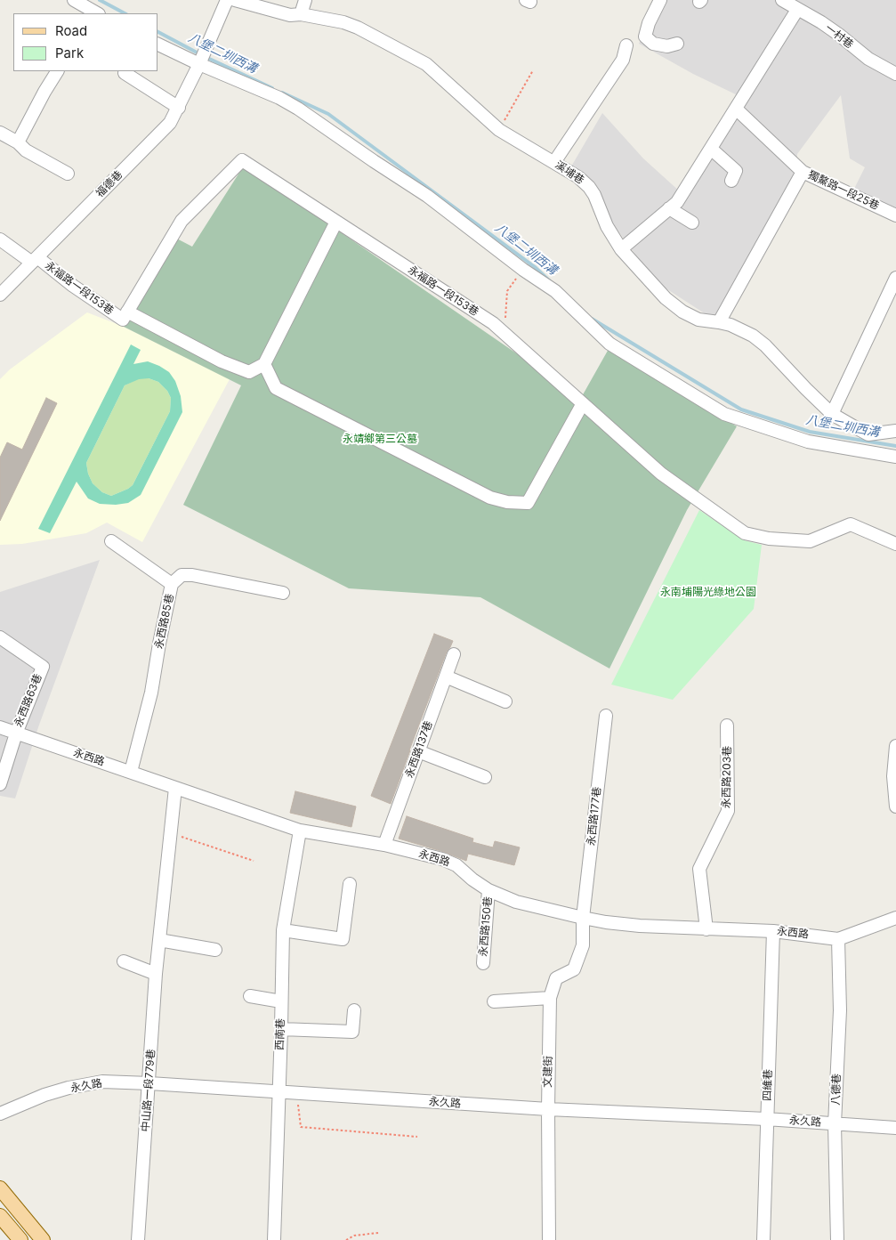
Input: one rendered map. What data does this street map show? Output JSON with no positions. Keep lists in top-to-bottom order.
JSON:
{
  "streets": {
    "street": [
      "一村巷",
      "溪埔巷",
      "福德巷",
      "獨鰲路一段25巷",
      "永福路一段153巷",
      "永西路85巷",
      "永西路63巷",
      "永西路137巷",
      "永西路",
      "永西路203巷",
      "永西路177巷",
      "永西路150巷",
      "西南巷",
      "文建街",
      "四維巷",
      "永久路",
      "八德巷",
      "中山路一段779巷"
    ]
  },
  "crossings": [
    ["福德巷", "永福路一段153巷"],
    ["永西路85巷", "永西路"],
    ["永西路63巷", "永西路"],
    ["永西路137巷", "永西路"],
    ["永西路", "永西路203巷"],
    ["永西路", "永西路177巷"],
    ["永西路", "永西路150巷"],
    ["永西路", "西南巷"],
    ["永西路", "文建街"],
    ["永西路", "四維巷"],
    ["永西路", "八德巷"],
    ["永西路", "中山路一段779巷"],
    ["永西路177巷", "文建街"],
    ["西南巷", "永久路"],
    ["文建街", "永久路"],
    ["四維巷", "永久路"],
    ["永久路", "八德巷"],
    ["永久路", "中山路一段779巷"]
  ],
  "water": ["八堡二圳西溝"],
  "parks": ["永靖鄉第三公墓", "永南埔陽光綠地公園"],
  "legend": ["Road", "Park"]
}
